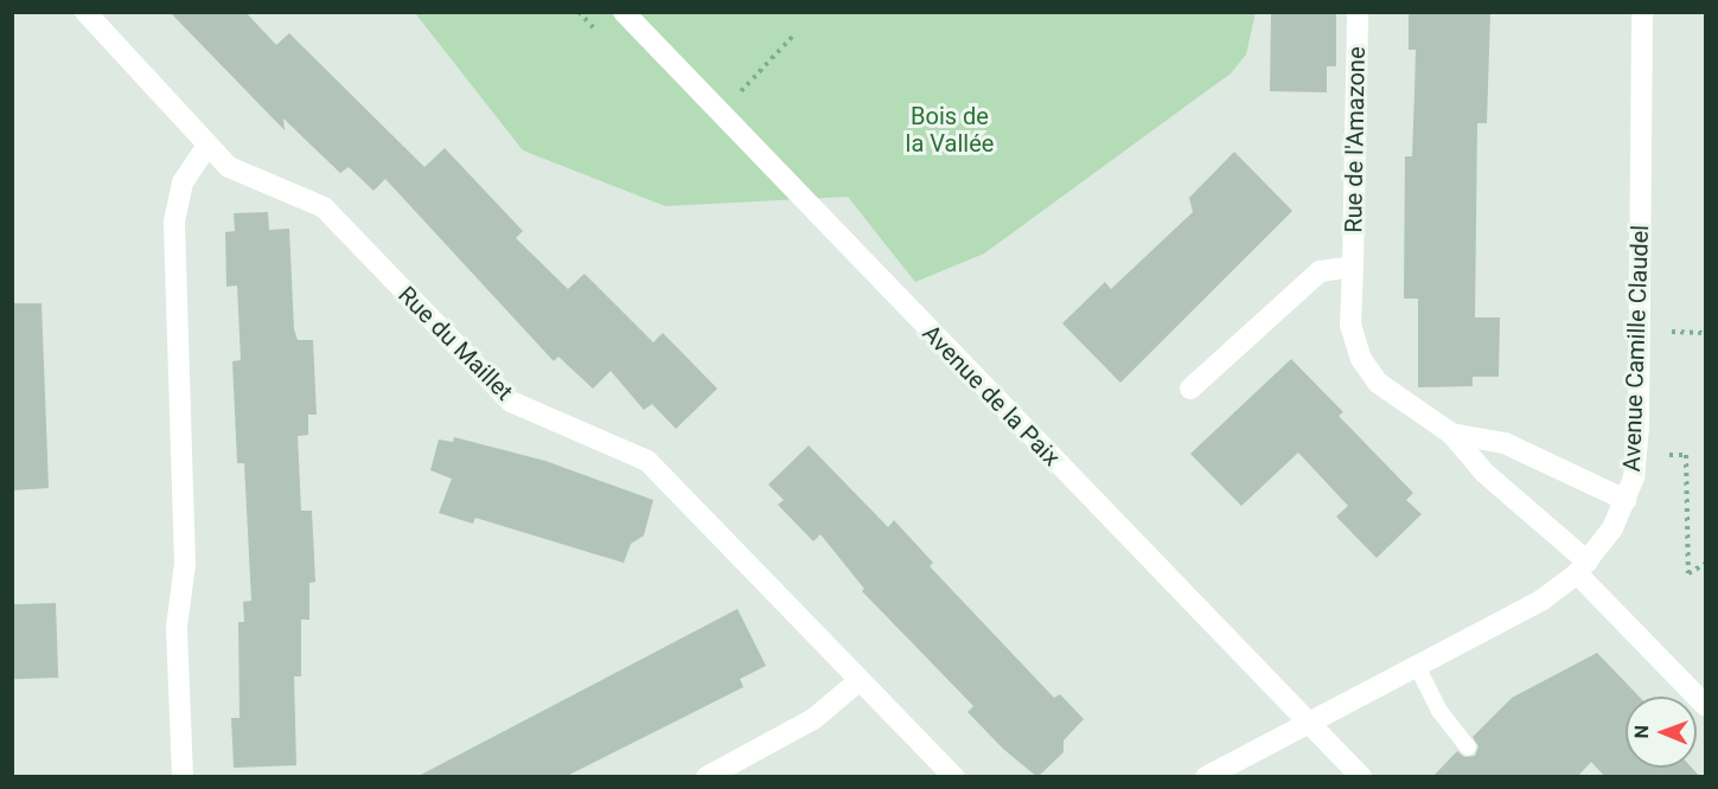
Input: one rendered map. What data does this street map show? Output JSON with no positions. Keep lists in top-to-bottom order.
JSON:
{
  "streets": {
    "street": [
      "Rue de l'Amazone",
      "Rue du Maillet",
      "Avenue Camille Claudel",
      "Avenue de la Paix"
    ]
  },
  "crossings": [
    ["Rue de l'Amazone", "Avenue Camille Claudel"],
    ["Avenue Camille Claudel", "Avenue de la Paix"]
  ],
  "parks": ["Bois de la Vallée"],
  "north": "left"
}
